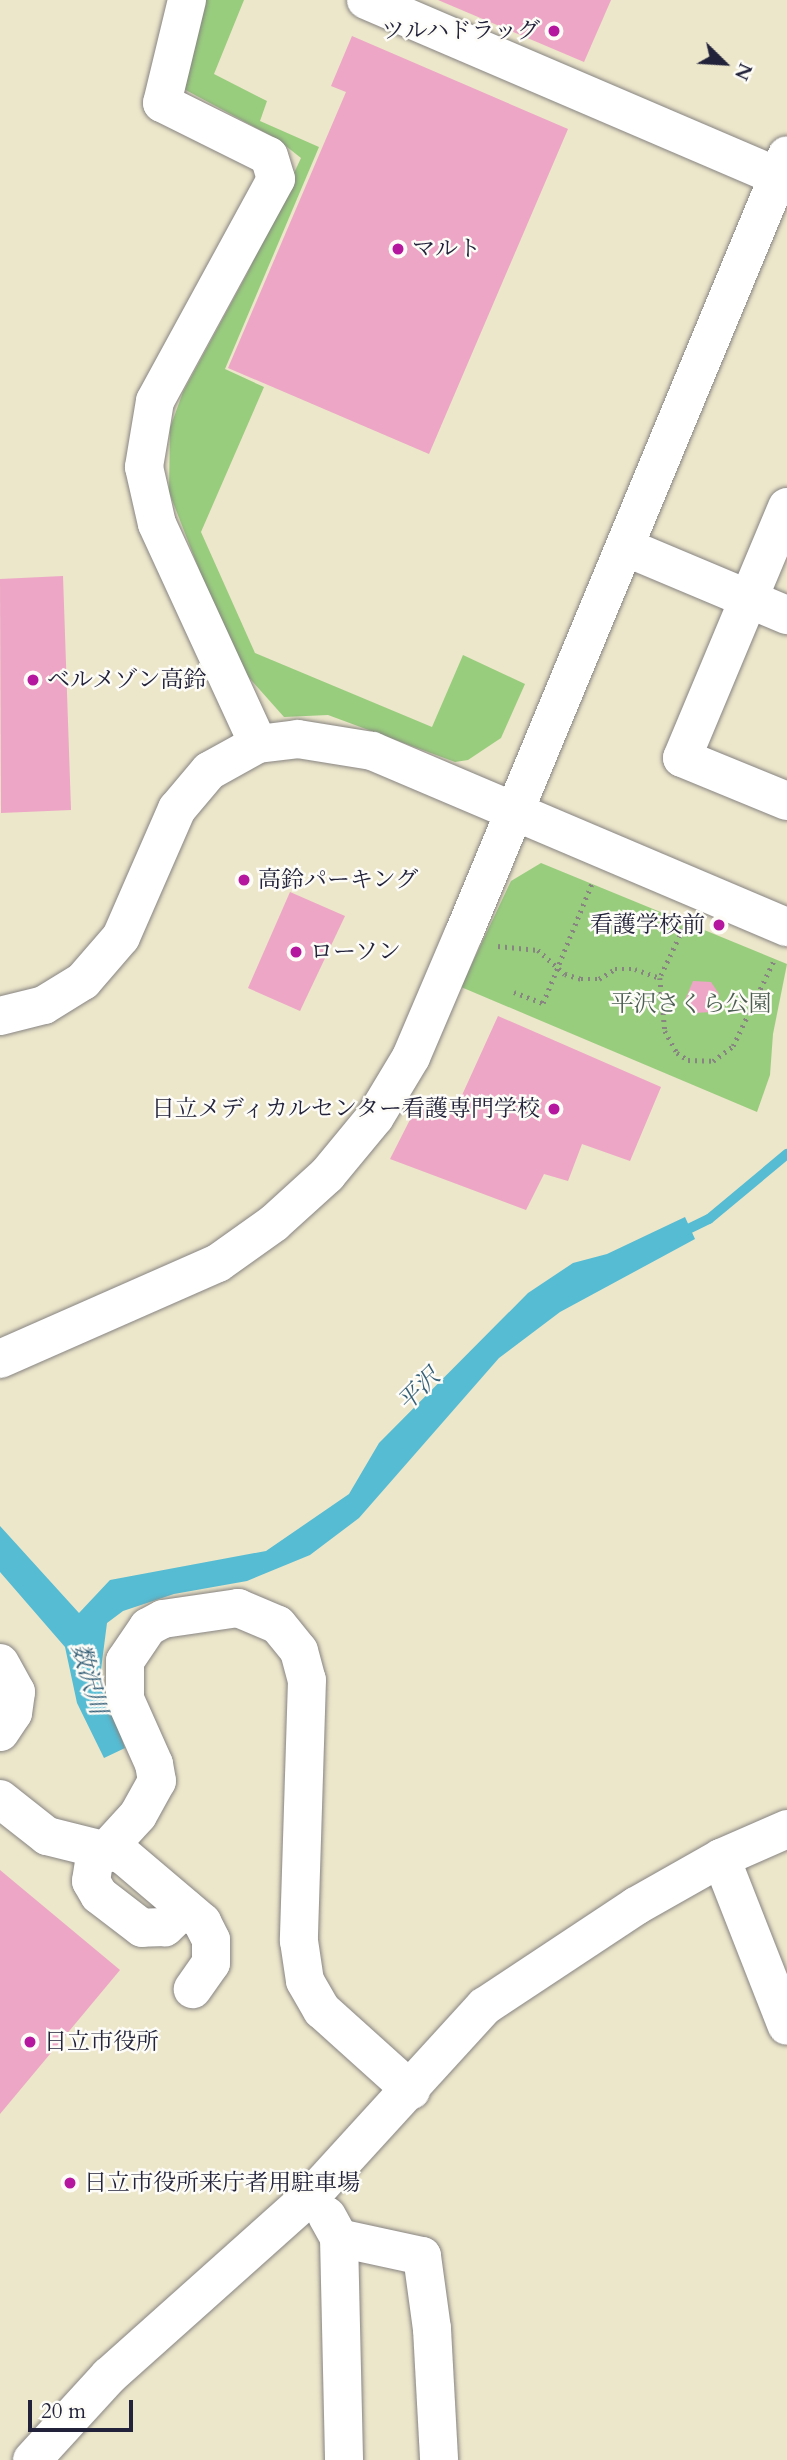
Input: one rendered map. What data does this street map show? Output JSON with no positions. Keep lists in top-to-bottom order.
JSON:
{
  "water": ["平沢", "数沢川"],
  "parks": ["平沢さくら公園"],
  "places": [
    "ツルハドラッグ",
    "マルト",
    "ベルメゾン高鈴",
    "高鈴パーキング",
    "看護学校前",
    "ローソン",
    "日立メディカルセンター看護専門学校",
    "日立市役所",
    "日立市役所来庁者用駐車場"
  ],
  "scale_bar": "20 m",
  "north": "bottom right"
}
